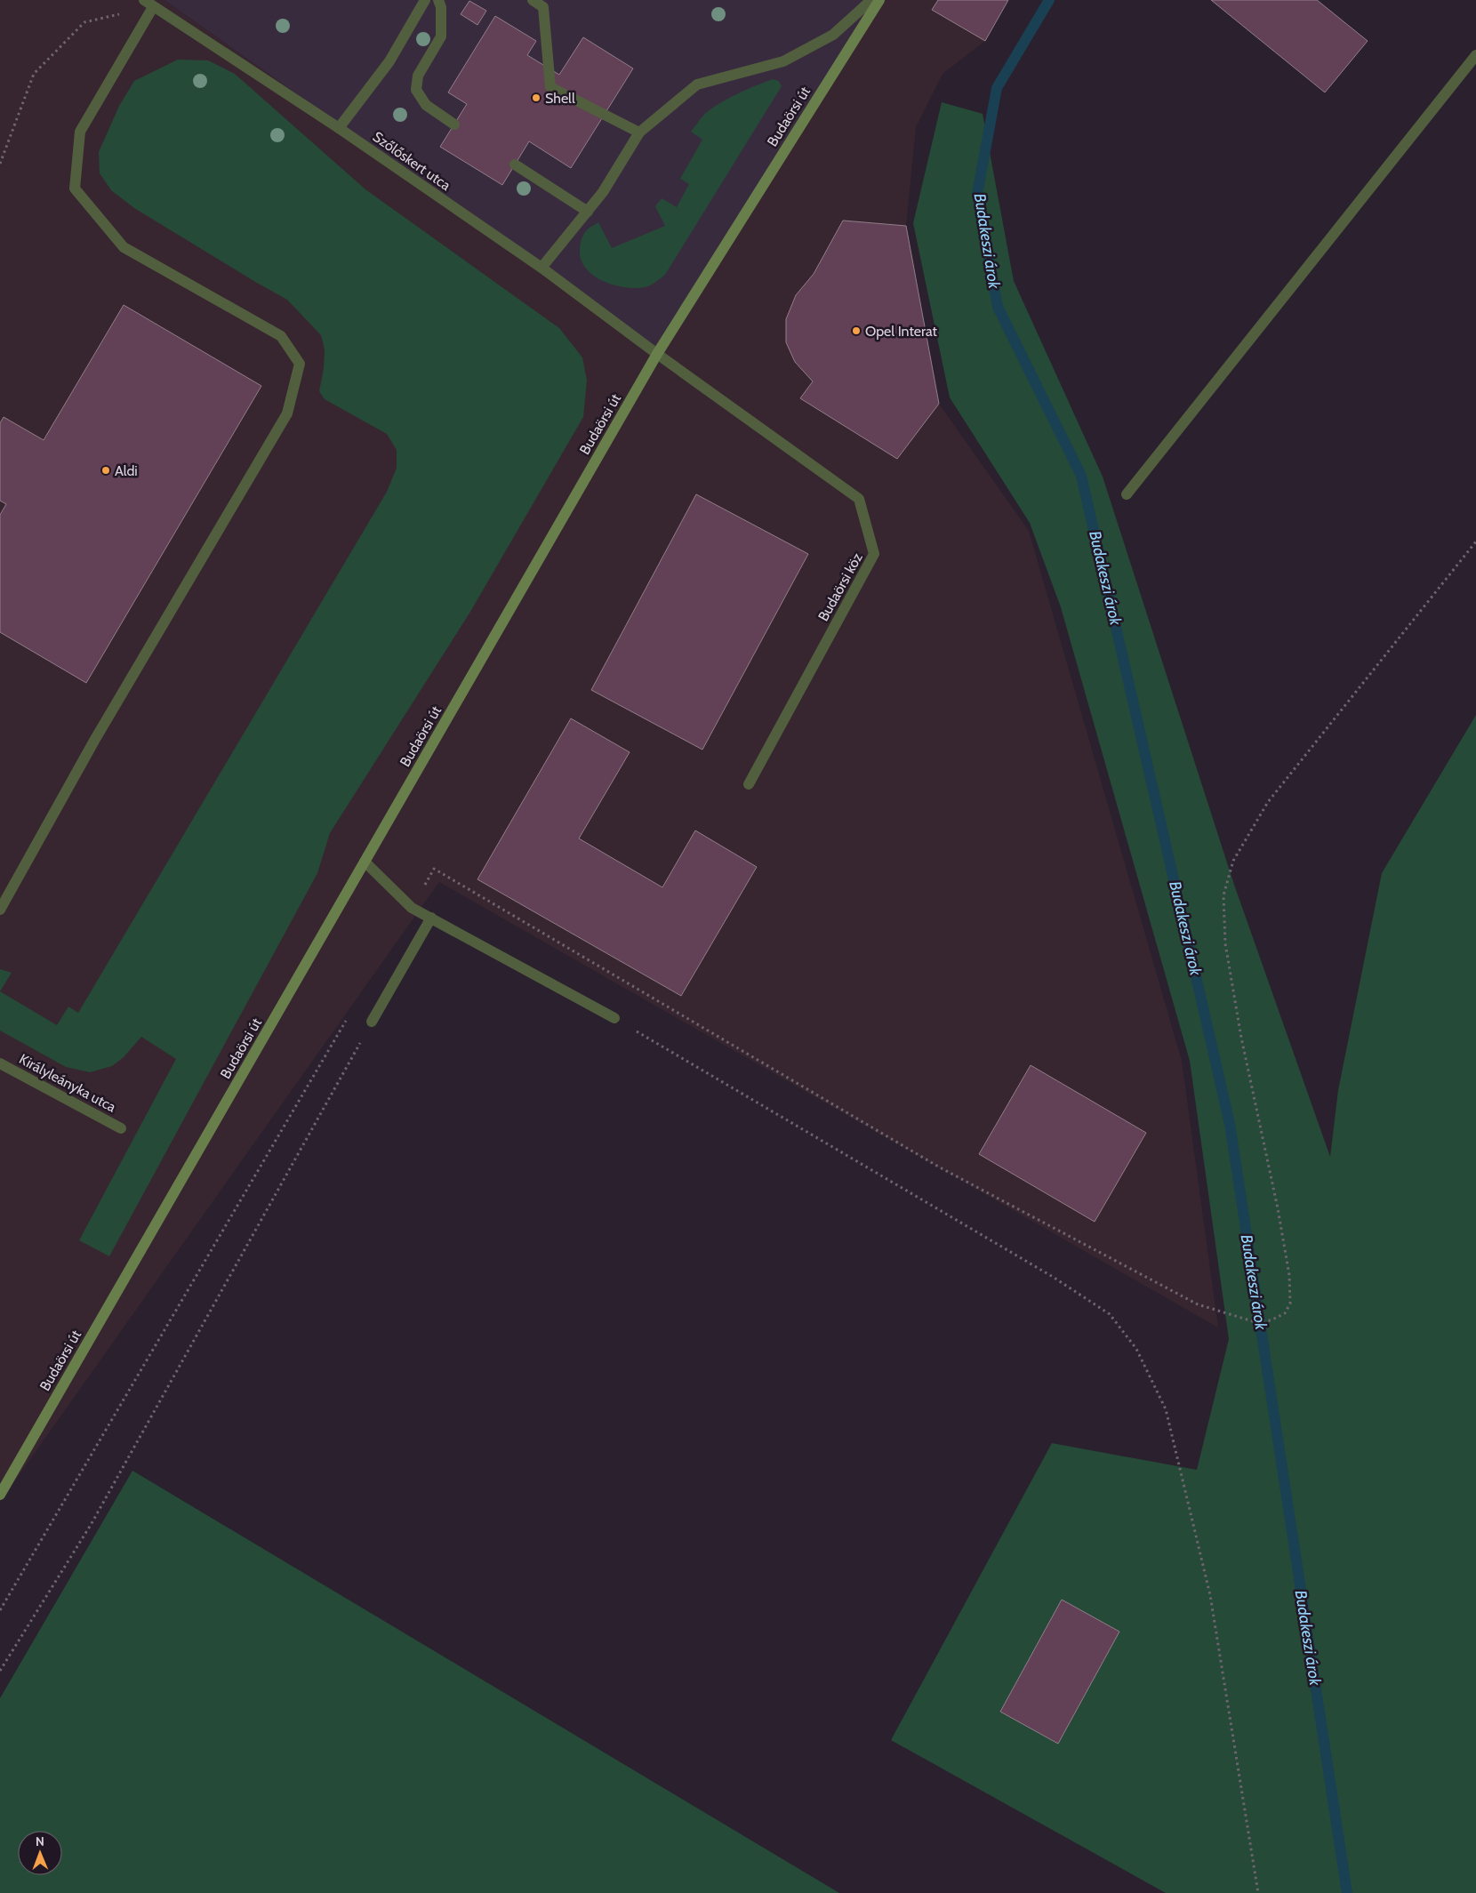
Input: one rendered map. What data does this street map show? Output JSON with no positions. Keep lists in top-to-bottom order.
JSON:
{
  "streets": {
    "main road": ["Budaörsi út"],
    "street": ["Szőlőskert utca", "Budaörsi köz", "Királyleányka utca"]
  },
  "crossings": [
    ["Budaörsi út", "Szőlőskert utca"],
    ["Budaörsi út", "Budaörsi köz"],
    ["Szőlőskert utca", "Budaörsi köz"]
  ],
  "water": ["Budakeszi árok"],
  "places": ["Shell", "Opel Interat", "Aldi"],
  "north": "top"
}
